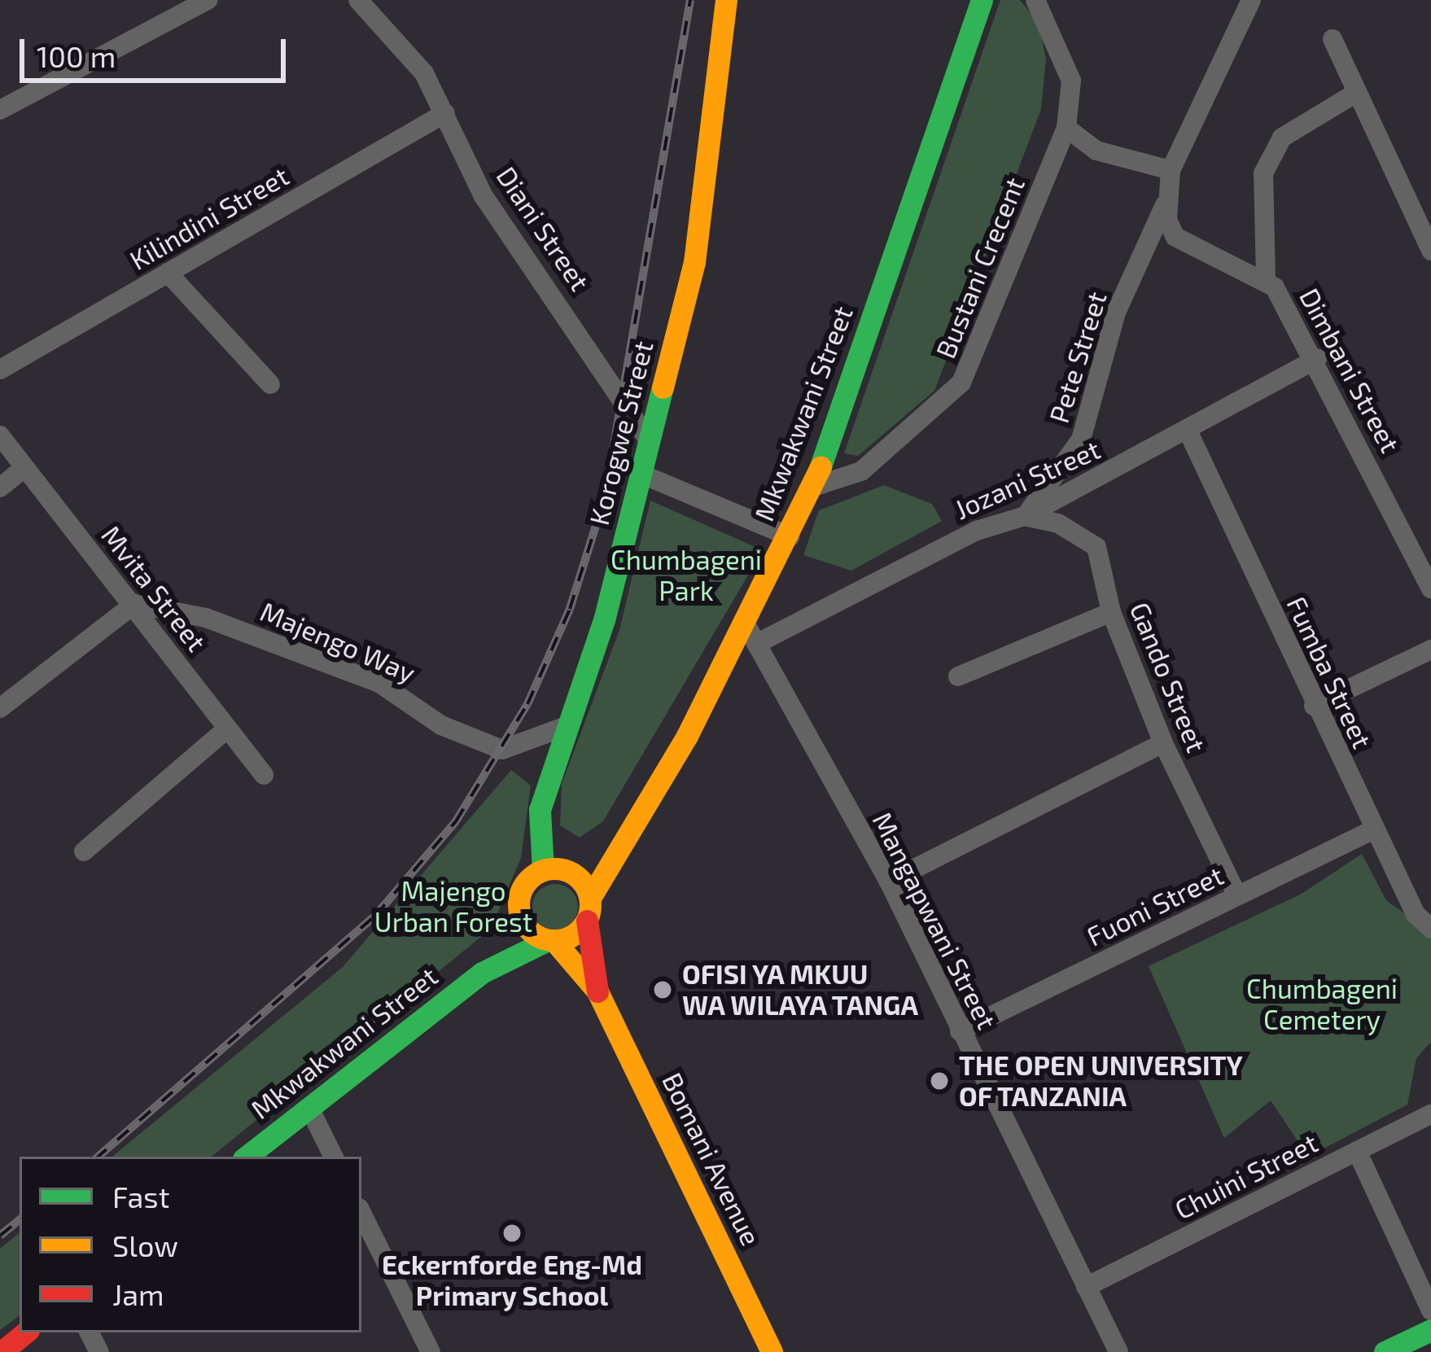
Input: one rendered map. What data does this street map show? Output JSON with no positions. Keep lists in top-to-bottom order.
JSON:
{
  "streets": {
    "main road": ["Mkwakwani Street", "Korogwe Street", "Bomani Avenue"],
    "street": [
      "Kilindini Street",
      "Diani Street",
      "Bustani Crecent",
      "Pete Street",
      "Dimbani Street",
      "Jozani Street",
      "Mvita Street",
      "Majengo Way",
      "Fumba Street",
      "Gando Street",
      "Fuoni Street",
      "Mangapwani Street",
      "Chuini Street"
    ]
  },
  "crossings": [
    ["Kilindini Street", "Diani Street"],
    ["Diani Street", "Korogwe Street"],
    ["Bustani Crecent", "Mkwakwani Street"],
    ["Pete Street", "Dimbani Street"],
    ["Pete Street", "Jozani Street"],
    ["Pete Street", "Gando Street"],
    ["Dimbani Street", "Jozani Street"],
    ["Mkwakwani Street", "Korogwe Street"],
    ["Mkwakwani Street", "Mangapwani Street"],
    ["Korogwe Street", "Majengo Way"],
    ["Jozani Street", "Fumba Street"],
    ["Jozani Street", "Gando Street"],
    ["Jozani Street", "Mangapwani Street"],
    ["Mvita Street", "Majengo Way"],
    ["Fumba Street", "Fuoni Street"],
    ["Gando Street", "Fuoni Street"],
    ["Fuoni Street", "Mangapwani Street"],
    ["Mangapwani Street", "Chuini Street"]
  ],
  "parks": ["Chumbageni Park", "Majengo Urban Forest", "Chumbageni Cemetery"],
  "places": ["OFISI YA MKUU WA WILAYA TANGA", "THE OPEN UNIVERSITY OF TANZANIA", "Eckernforde Eng-Md Primary School"],
  "legend": ["Fast", "Slow", "Jam"],
  "scale_bar": "100 m"
}
